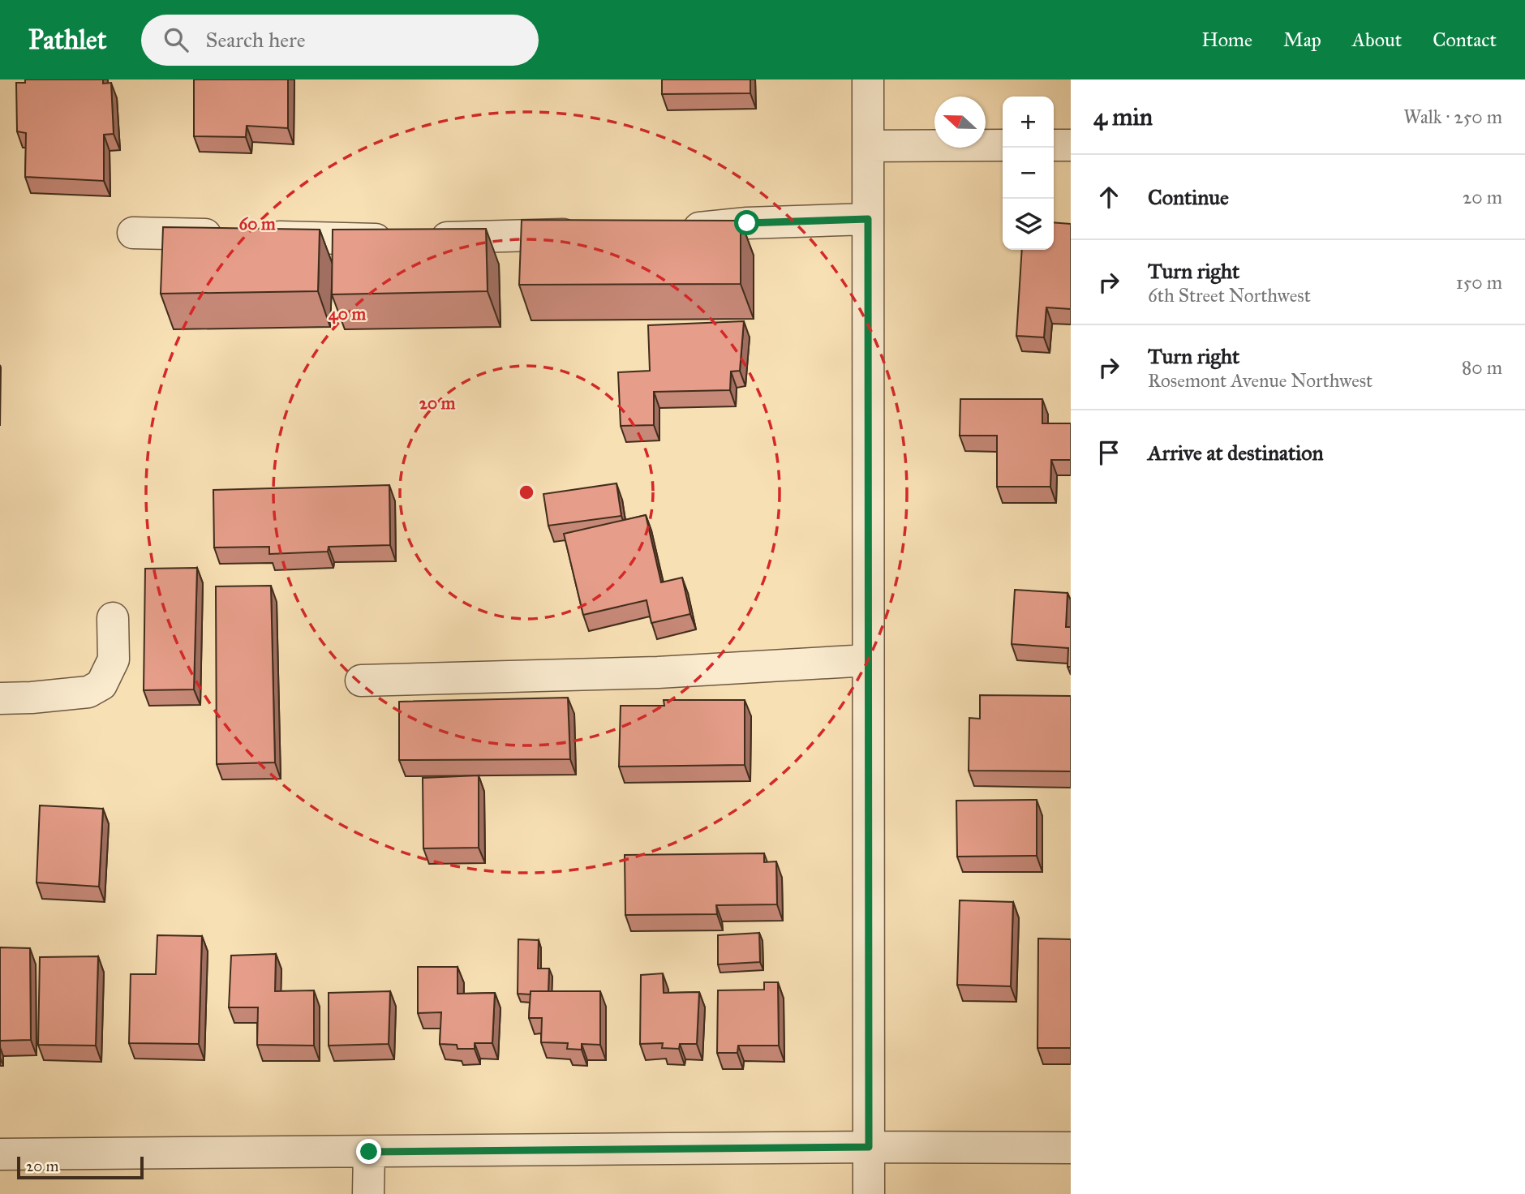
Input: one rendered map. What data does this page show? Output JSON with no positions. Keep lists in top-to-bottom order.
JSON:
{
  "scale_bar": "20 m",
  "north": "left",
  "page": {
    "header": "Pathlet",
    "search": "Search here",
    "nav": [
      "Home",
      "Map",
      "About",
      "Contact"
    ],
    "heading": ["4 min", "Walk · 250 m"],
    "map_buttons": ["+", "−"],
    "list": [
      ["Continue", "20 m"],
      ["Turn right", "6th Street Northwest", "150 m"],
      ["Turn right", "Rosemont Avenue Northwest", "80 m"],
      "Arrive at destination"
    ],
    "scale": "20 m"
  },
  "rings": ["60 m", "40 m", "20 m"]
}
